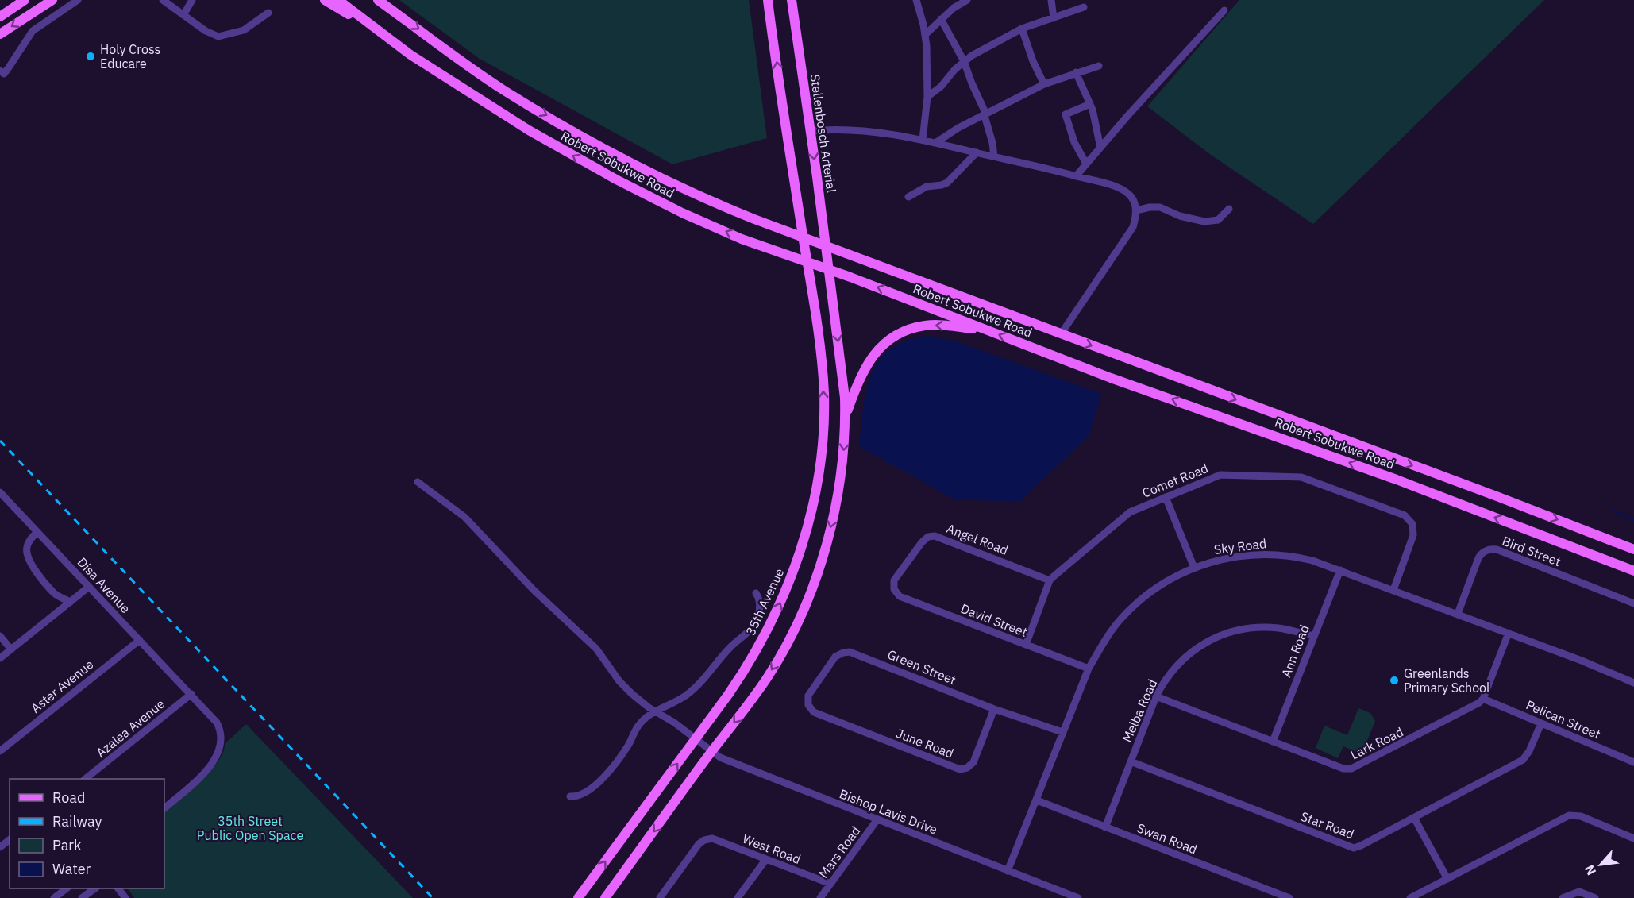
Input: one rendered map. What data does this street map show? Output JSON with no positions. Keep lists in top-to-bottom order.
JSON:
{
  "streets": {
    "main road": ["Stellenbosch Arterial", "Robert Sobukwe Road", "35th Avenue"],
    "street": [
      "Comet Road",
      "Angel Road",
      "Sky Road",
      "Bird Street",
      "Disa Avenue",
      "David Street",
      "Ann Road",
      "Green Street",
      "Aster Avenue",
      "Melba Road",
      "Pelican Street",
      "Azalea Avenue",
      "June Road",
      "Lark Road",
      "Bishop Lavis Drive",
      "Star Road",
      "Swan Road",
      "West Road",
      "Mars Road"
    ]
  },
  "crossings": [
    ["Stellenbosch Arterial", "Robert Sobukwe Road"],
    ["Robert Sobukwe Road", "35th Avenue"],
    ["Comet Road", "Angel Road"],
    ["Comet Road", "Sky Road"],
    ["Comet Road", "David Street"],
    ["Angel Road", "David Street"],
    ["Sky Road", "Bird Street"],
    ["Sky Road", "David Street"],
    ["Sky Road", "Ann Road"],
    ["Sky Road", "Green Street"],
    ["Sky Road", "Bishop Lavis Drive"],
    ["Sky Road", "Swan Road"],
    ["Disa Avenue", "Aster Avenue"],
    ["Disa Avenue", "Azalea Avenue"],
    ["35th Avenue", "Bishop Lavis Drive"],
    ["Ann Road", "Melba Road"],
    ["Ann Road", "Lark Road"],
    ["Green Street", "June Road"],
    ["Melba Road", "Lark Road"],
    ["Melba Road", "Star Road"],
    ["Melba Road", "Swan Road"],
    ["Pelican Street", "Lark Road"],
    ["Pelican Street", "Star Road"],
    ["Bishop Lavis Drive", "Mars Road"],
    ["West Road", "Mars Road"]
  ],
  "parks": ["35th Street Public Open Space"],
  "places": ["Holy Cross Educare", "Greenlands Primary School"],
  "legend": [
    "Road",
    "Railway",
    "Park",
    "Water"
  ],
  "north": "bottom left"
}
